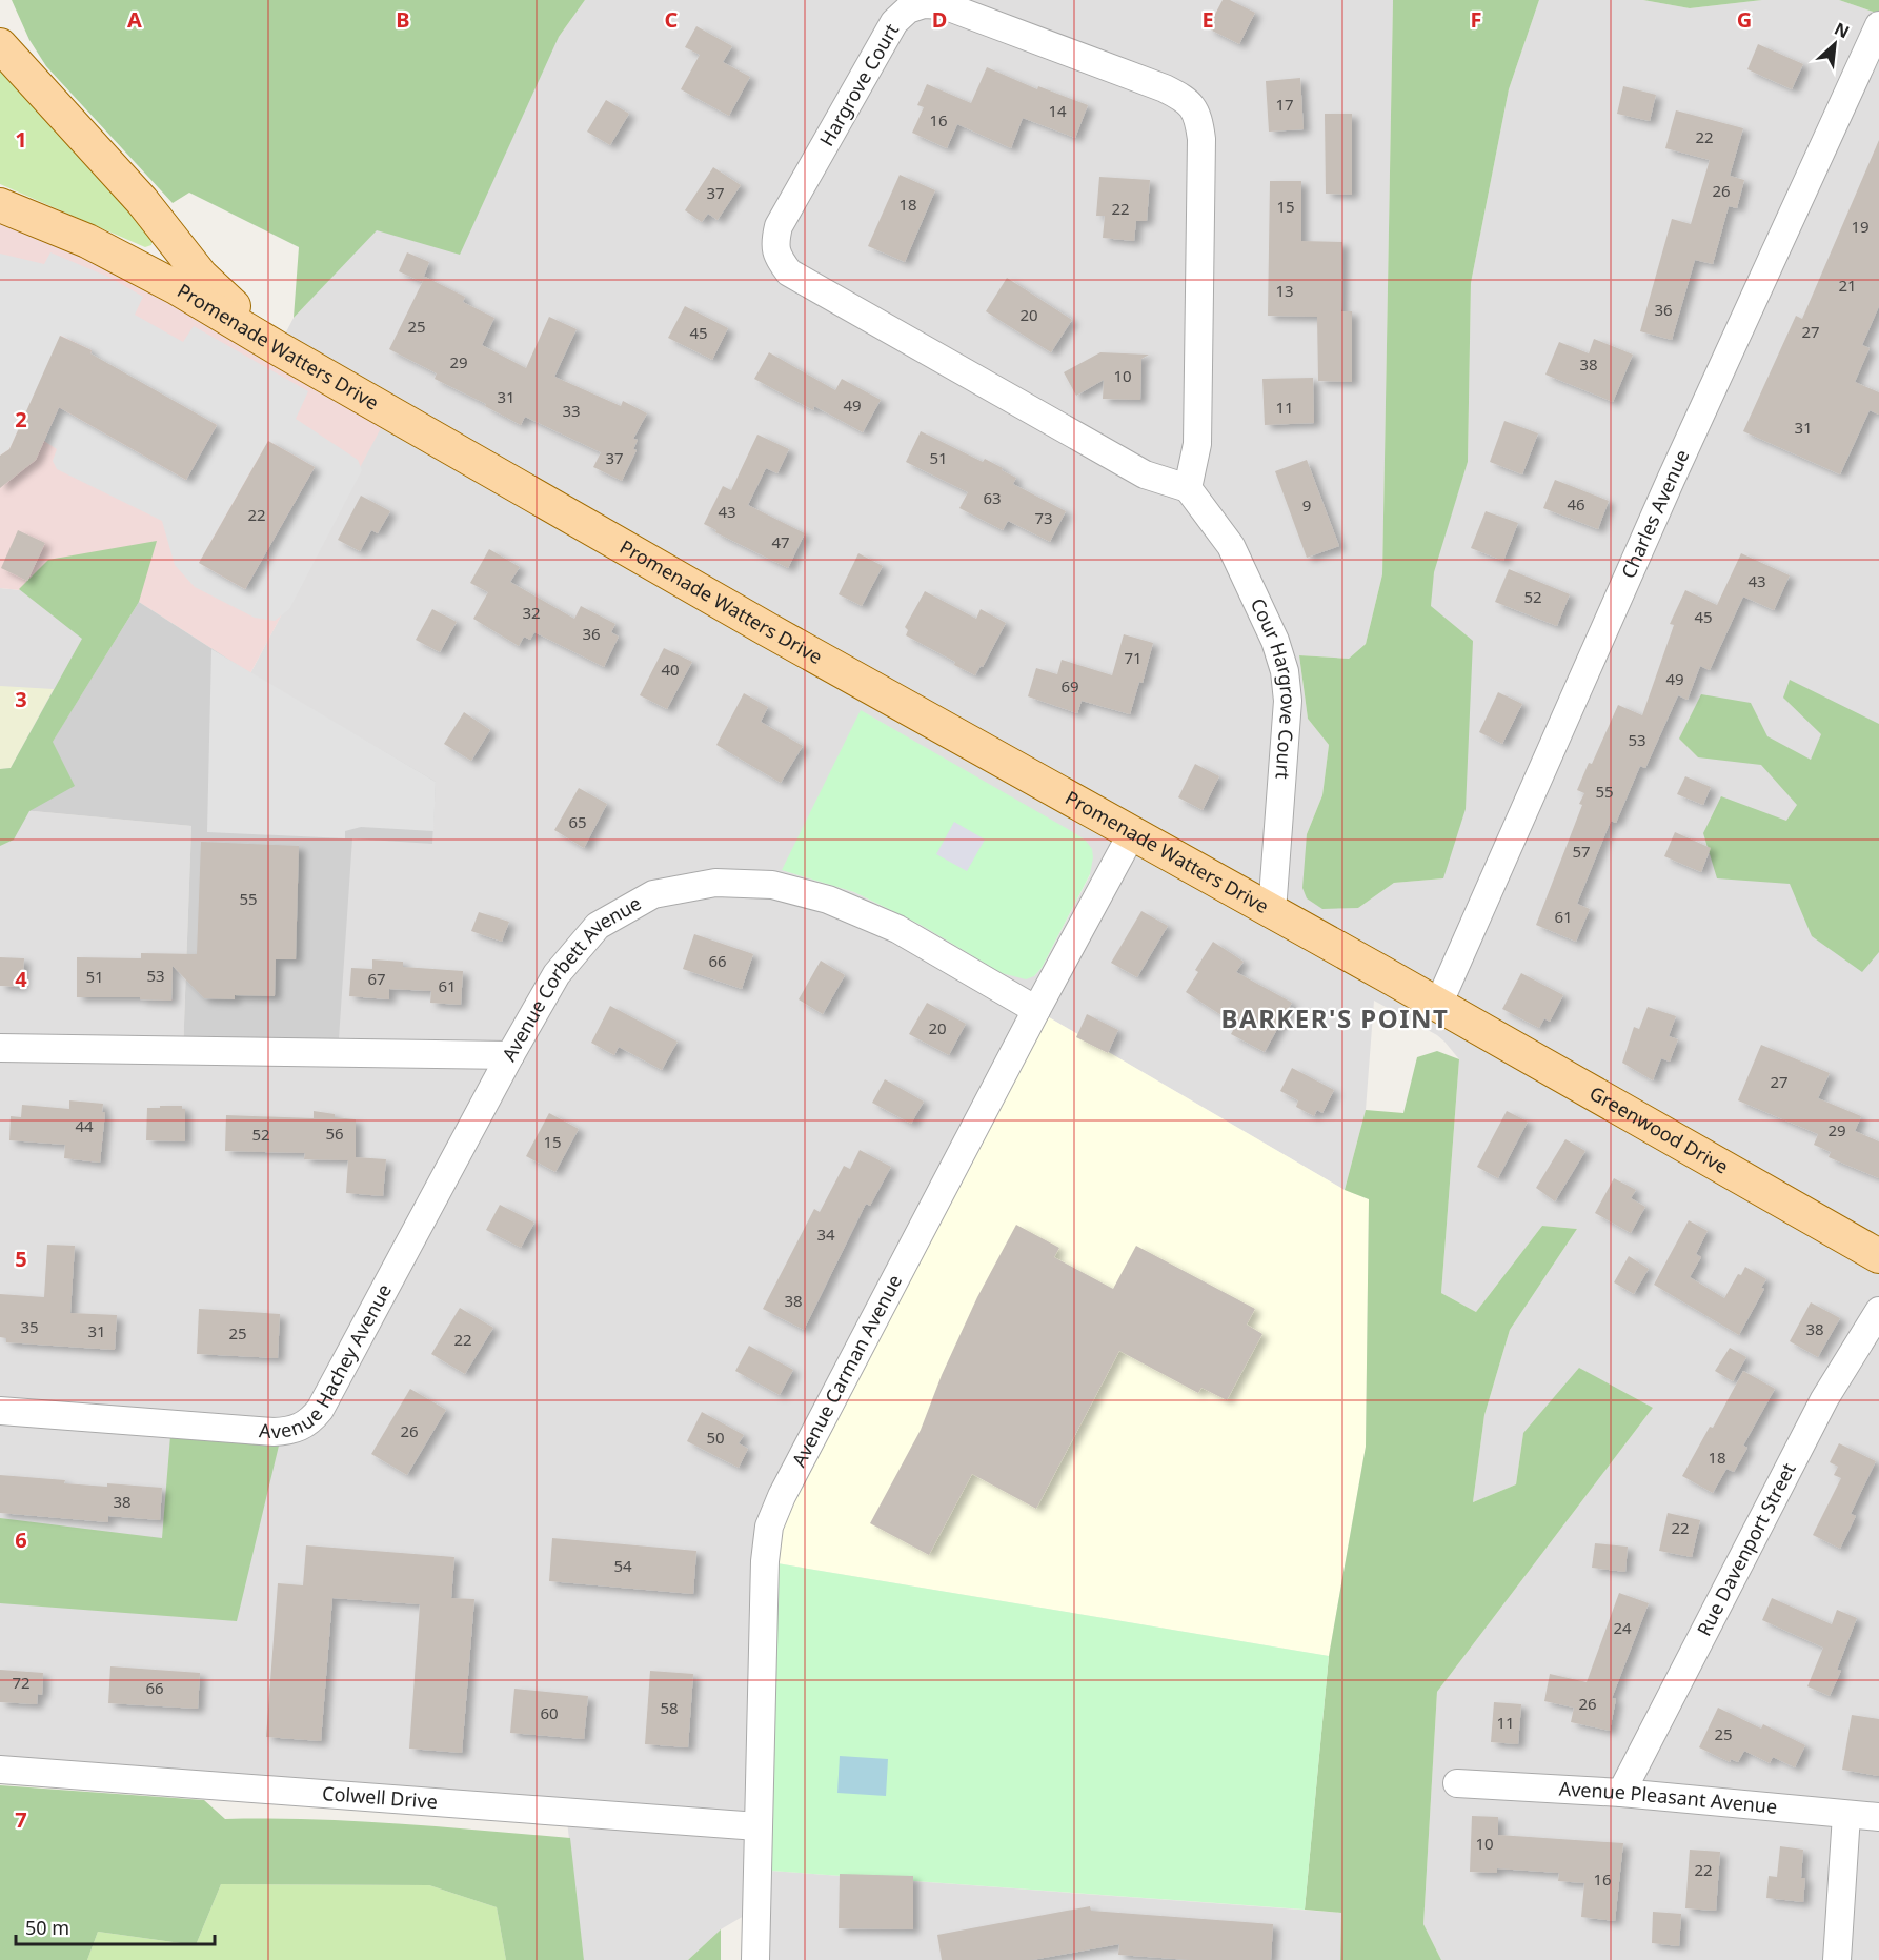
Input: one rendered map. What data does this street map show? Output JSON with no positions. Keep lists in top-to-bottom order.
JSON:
{
  "streets": {
    "main road": ["Promenade Watters Drive", "Greenwood Drive"],
    "street": [
      "Hargrove Court",
      "Charles Avenue",
      "Cour Hargrove Court",
      "Avenue Corbett Avenue",
      "Avenue Hachey Avenue",
      "Avenue Carman Avenue",
      "Rue Davenport Street",
      "Colwell Drive",
      "Avenue Pleasant Avenue"
    ]
  },
  "crossings": [
    ["Hargrove Court", "Cour Hargrove Court"],
    ["Promenade Watters Drive", "Charles Avenue"],
    ["Promenade Watters Drive", "Cour Hargrove Court"],
    ["Promenade Watters Drive", "Greenwood Drive"],
    ["Promenade Watters Drive", "Avenue Carman Avenue"],
    ["Charles Avenue", "Greenwood Drive"],
    ["Avenue Corbett Avenue", "Avenue Hachey Avenue"],
    ["Avenue Corbett Avenue", "Avenue Carman Avenue"],
    ["Avenue Carman Avenue", "Colwell Drive"],
    ["Rue Davenport Street", "Avenue Pleasant Avenue"]
  ],
  "districts": ["BARKER'S POINT"],
  "house_numbers": [
    "17",
    "14",
    "16",
    "22",
    "26",
    "37",
    "18",
    "15",
    "22",
    "19",
    "21",
    "13",
    "36",
    "20",
    "25",
    "27",
    "45",
    "29",
    "38",
    "10",
    "31",
    "49",
    "11",
    "33",
    "31",
    "37",
    "51",
    "63",
    "46",
    "9",
    "43",
    "22",
    "73",
    "47",
    "43",
    "52",
    "32",
    "45",
    "36",
    "71",
    "40",
    "49",
    "69",
    "53",
    "55",
    "65",
    "57",
    "55",
    "61",
    "66",
    "53",
    "51",
    "67",
    "61",
    "20",
    "27",
    "44",
    "29",
    "56",
    "52",
    "15",
    "34",
    "38",
    "35",
    "38",
    "31",
    "25",
    "22",
    "26",
    "50",
    "18",
    "38",
    "22",
    "54",
    "24",
    "72",
    "66",
    "26",
    "58",
    "60",
    "11",
    "25",
    "10",
    "22",
    "16"
  ],
  "scale_bar": "50 m",
  "north": "top right",
  "grid": {
    "columns": [
      "A",
      "B",
      "C",
      "D",
      "E",
      "F",
      "G"
    ],
    "rows": [
      "1",
      "2",
      "3",
      "4",
      "5",
      "6",
      "7"
    ]
  }
}
